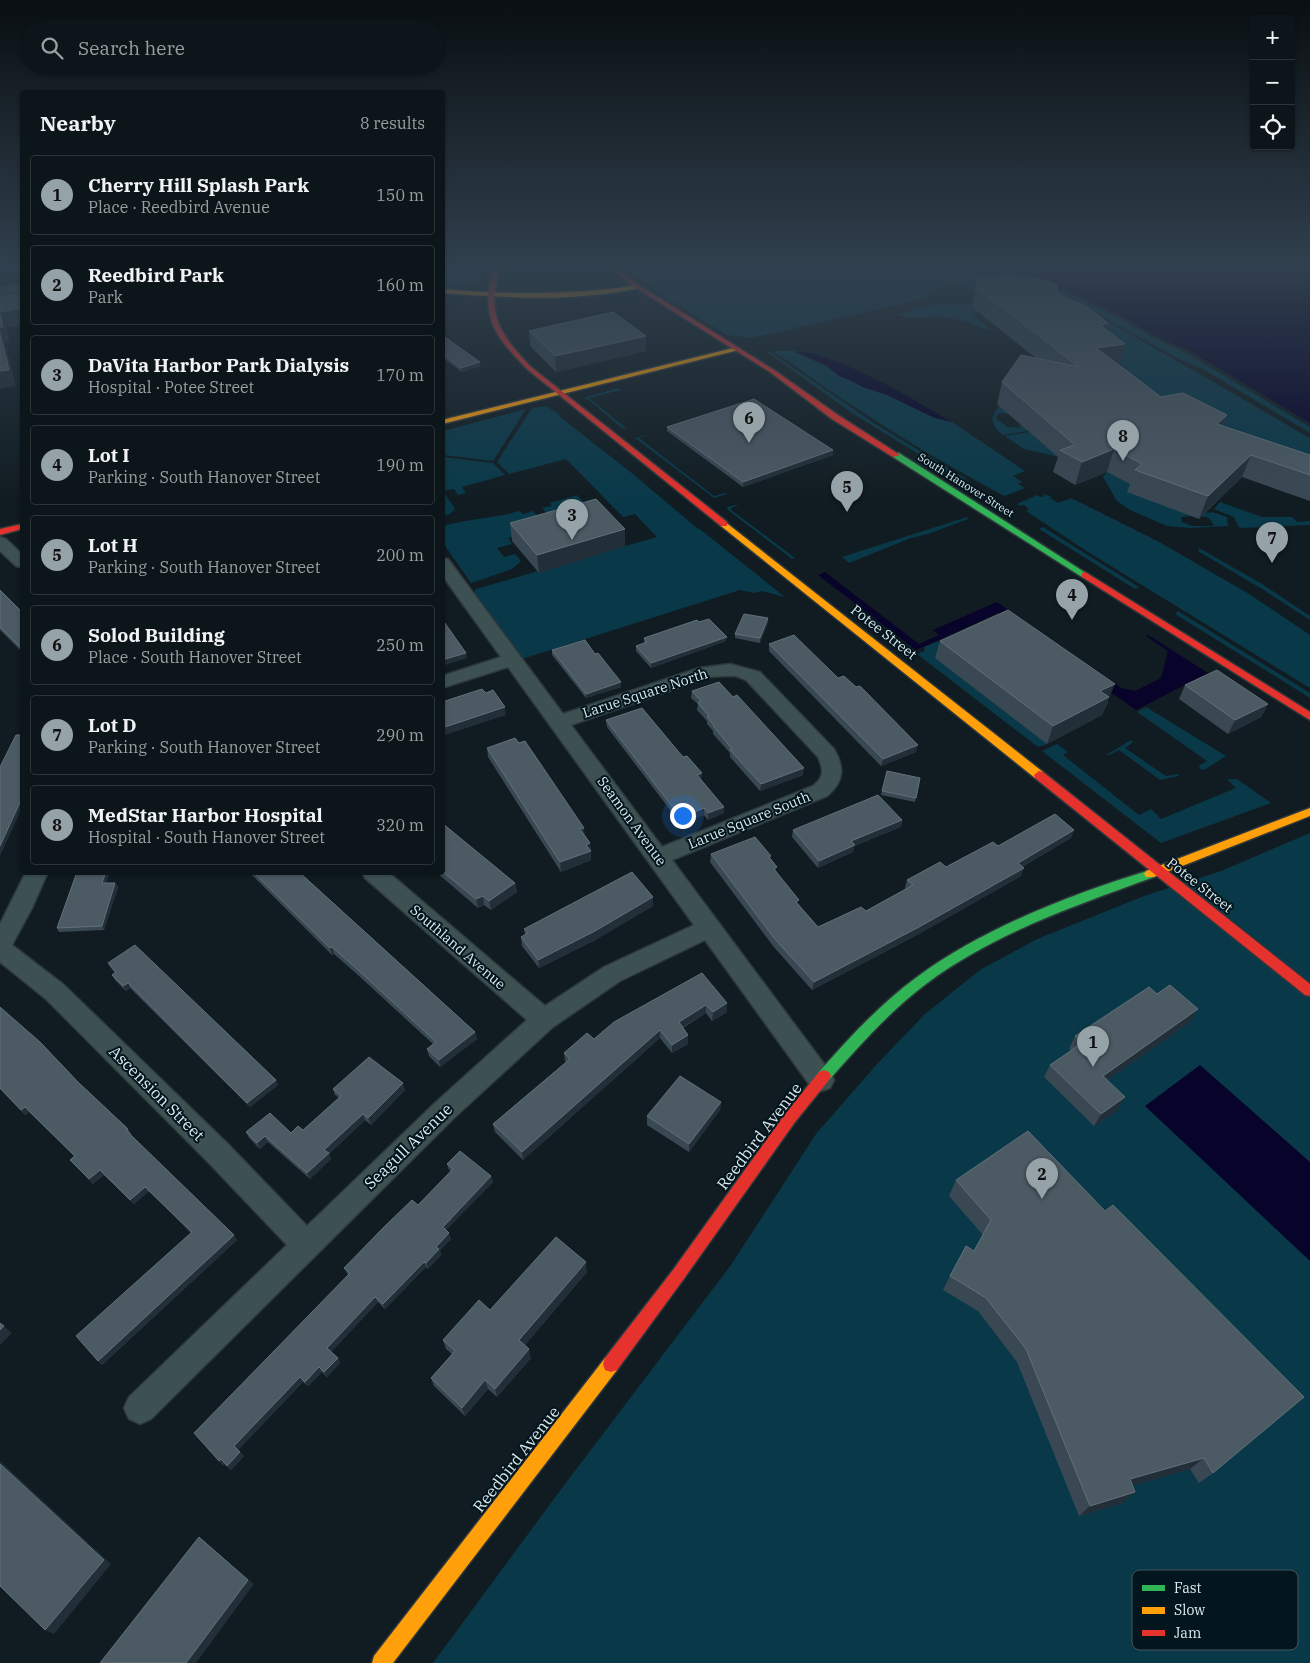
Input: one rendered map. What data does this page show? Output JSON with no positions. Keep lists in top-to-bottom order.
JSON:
{
  "streets": {
    "main road": ["South Hanover Street", "Potee Street", "Reedbird Avenue"],
    "street": [
      "Larue Square North",
      "Larue Square South",
      "Seamon Avenue",
      "Southland Avenue",
      "Ascension Street",
      "Seagull Avenue"
    ]
  },
  "crossings": [
    ["Potee Street", "Reedbird Avenue"],
    ["Larue Square North", "Larue Square South"],
    ["Larue Square North", "Seamon Avenue"],
    ["Larue Square South", "Seamon Avenue"],
    ["Seamon Avenue", "Reedbird Avenue"],
    ["Seamon Avenue", "Seagull Avenue"],
    ["Southland Avenue", "Seagull Avenue"],
    ["Ascension Street", "Seagull Avenue"]
  ],
  "legend": ["Fast", "Slow", "Jam"],
  "page": {
    "map_buttons": ["+", "−"],
    "search": "Search here",
    "heading": ["Nearby", "8 results"],
    "list": [
      {
        "mark": "1",
        "name": "Cherry Hill Splash Park",
        "note": "Place · Reedbird Avenue",
        "value": "150 m"
      },
      {
        "mark": "2",
        "name": "Reedbird Park",
        "note": "Park",
        "value": "160 m"
      },
      {
        "mark": "3",
        "name": "DaVita Harbor Park Dialysis",
        "note": "Hospital · Potee Street",
        "value": "170 m"
      },
      {
        "mark": "4",
        "name": "Lot I",
        "note": "Parking · South Hanover Street",
        "value": "190 m"
      },
      {
        "mark": "5",
        "name": "Lot H",
        "note": "Parking · South Hanover Street",
        "value": "200 m"
      },
      {
        "mark": "6",
        "name": "Solod Building",
        "note": "Place · South Hanover Street",
        "value": "250 m"
      },
      {
        "mark": "7",
        "name": "Lot D",
        "note": "Parking · South Hanover Street",
        "value": "290 m"
      },
      {
        "mark": "8",
        "name": "MedStar Harbor Hospital",
        "note": "Hospital · South Hanover Street",
        "value": "320 m"
      }
    ],
    "pins": [
      "6",
      "8",
      "5",
      "3",
      "7",
      "4",
      "1",
      "2"
    ]
  }
}
